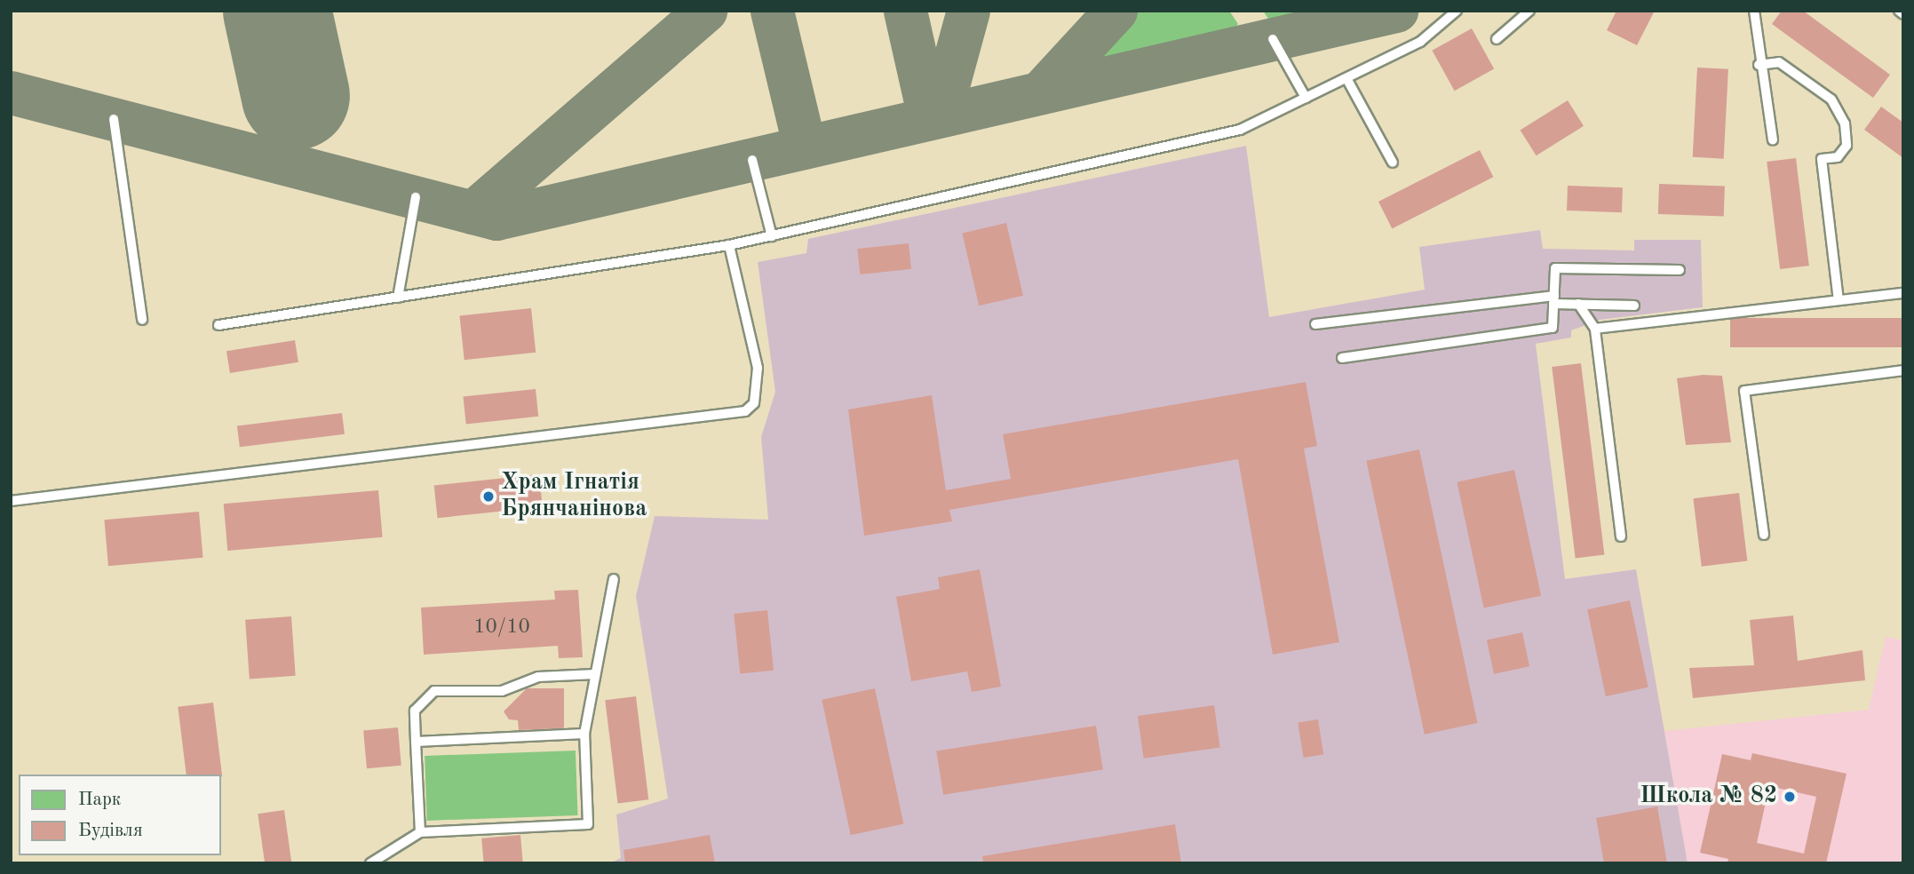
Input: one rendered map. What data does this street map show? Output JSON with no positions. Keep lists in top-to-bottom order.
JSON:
{
  "places": ["Храм Ігнатія Брянчанінова", "Школа № 82"],
  "house_numbers": ["10/10"],
  "legend": ["Парк", "Будівля"]
}
